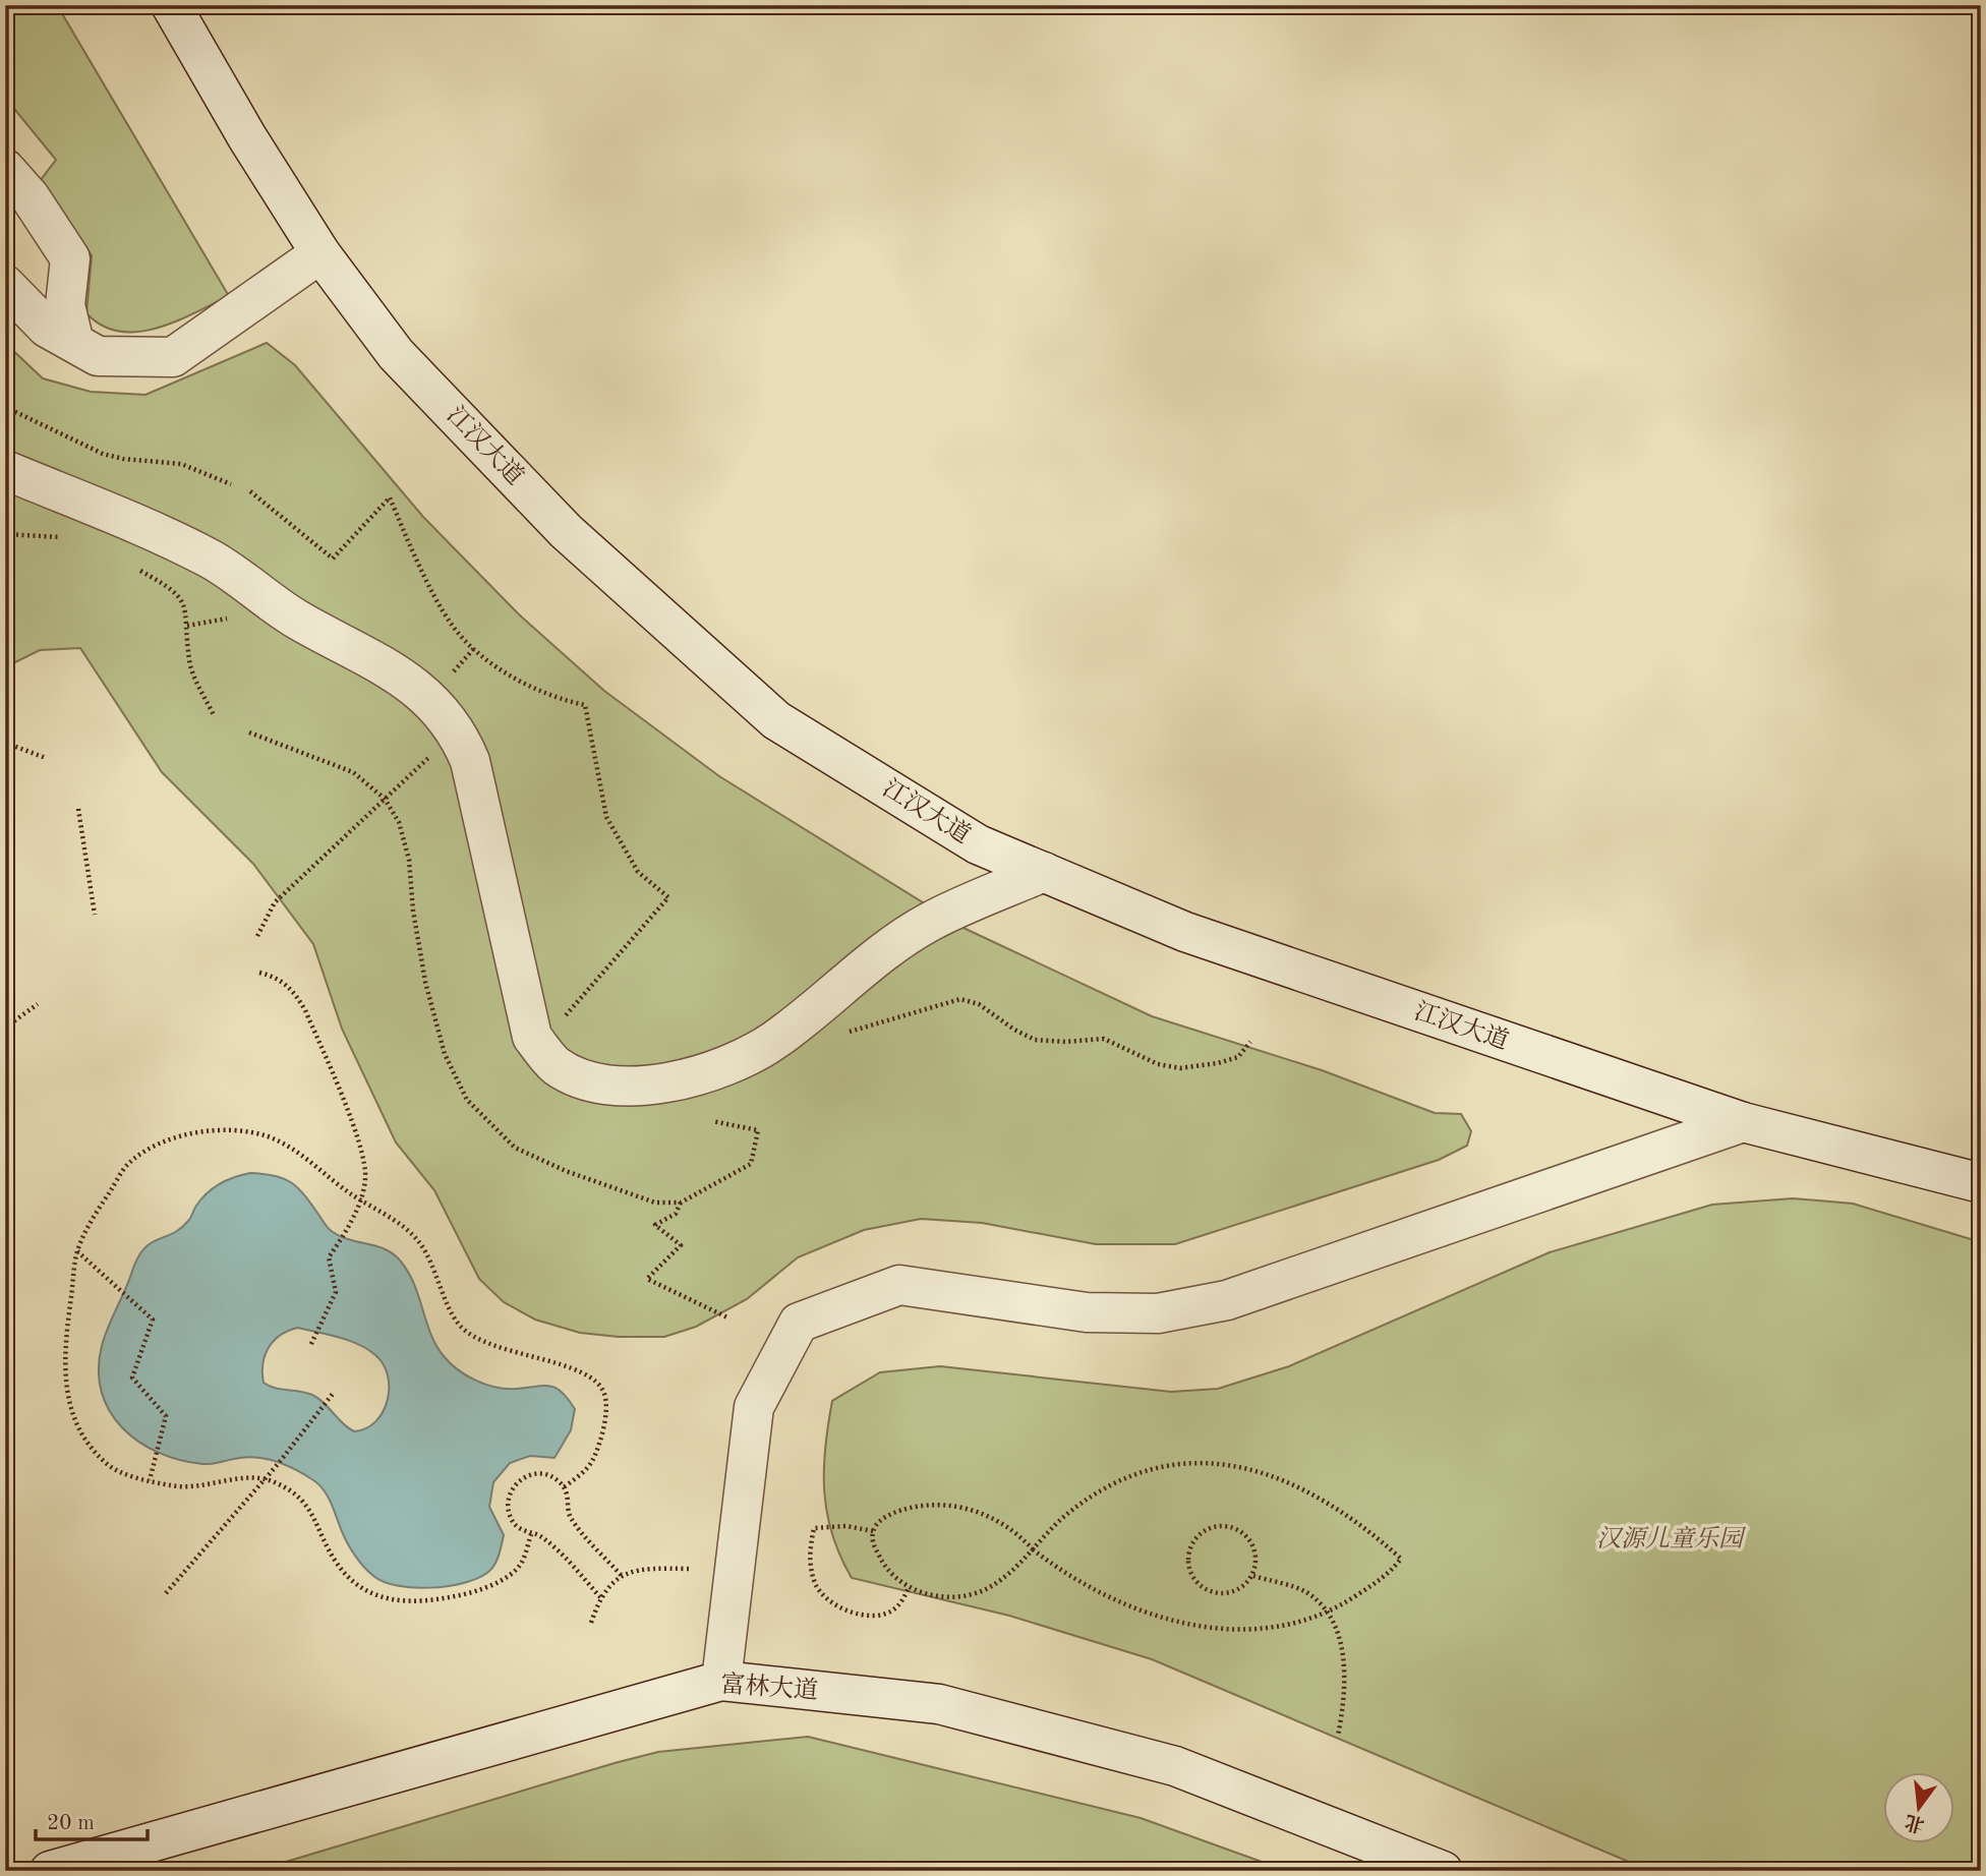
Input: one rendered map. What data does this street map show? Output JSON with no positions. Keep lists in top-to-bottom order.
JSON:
{
  "streets": {
    "main road": ["江汉大道", "富林大道"]
  },
  "parks": ["汉源儿童乐园"],
  "scale_bar": "20 m",
  "north": "bottom"
}
